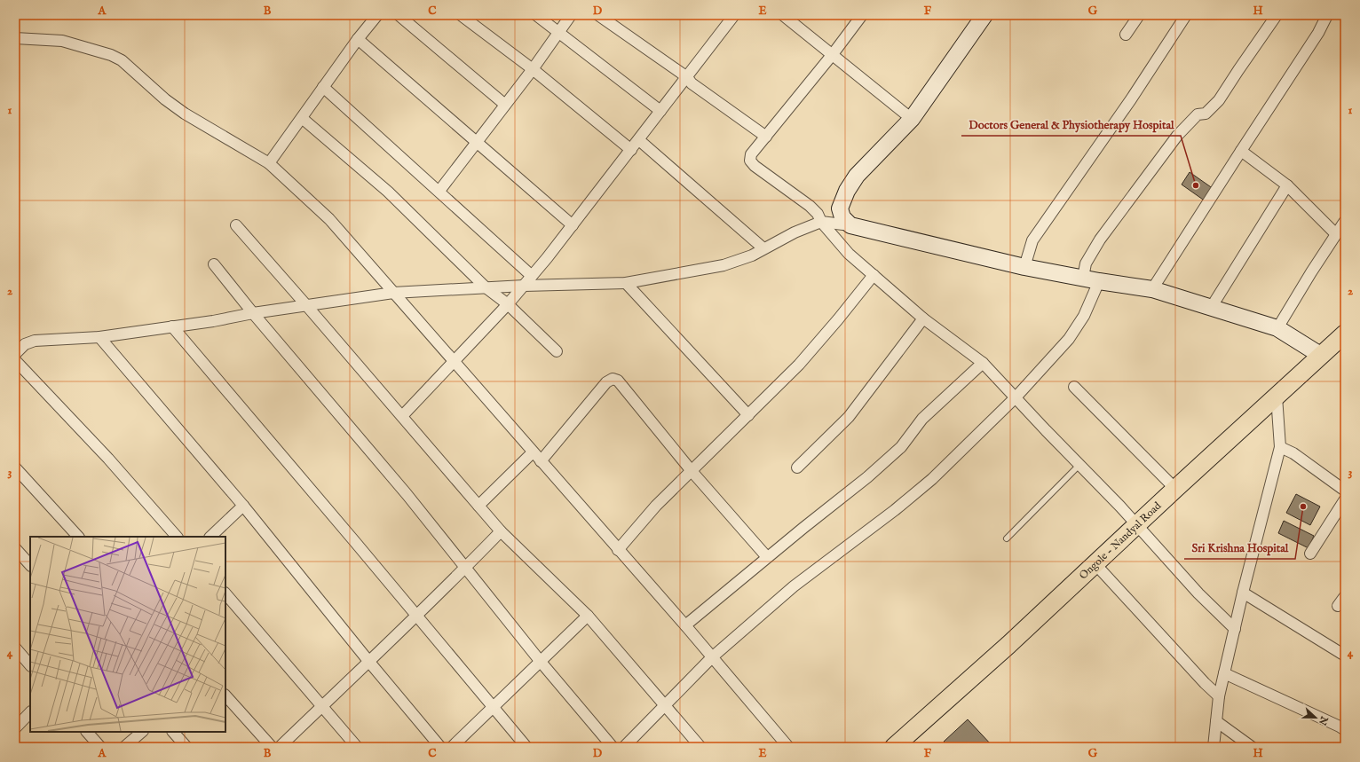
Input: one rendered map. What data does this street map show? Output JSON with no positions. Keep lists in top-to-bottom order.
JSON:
{
  "streets": {
    "main road": ["Ongole - Nandyal Road"]
  },
  "places": ["Doctors General & Physiotherapy Hospital", "Sri Krishna Hospital"],
  "north": "right",
  "grid": {
    "columns": [
      "A",
      "B",
      "C",
      "D",
      "E",
      "F",
      "G",
      "H"
    ],
    "rows": [
      "1",
      "2",
      "3",
      "4"
    ]
  }
}
